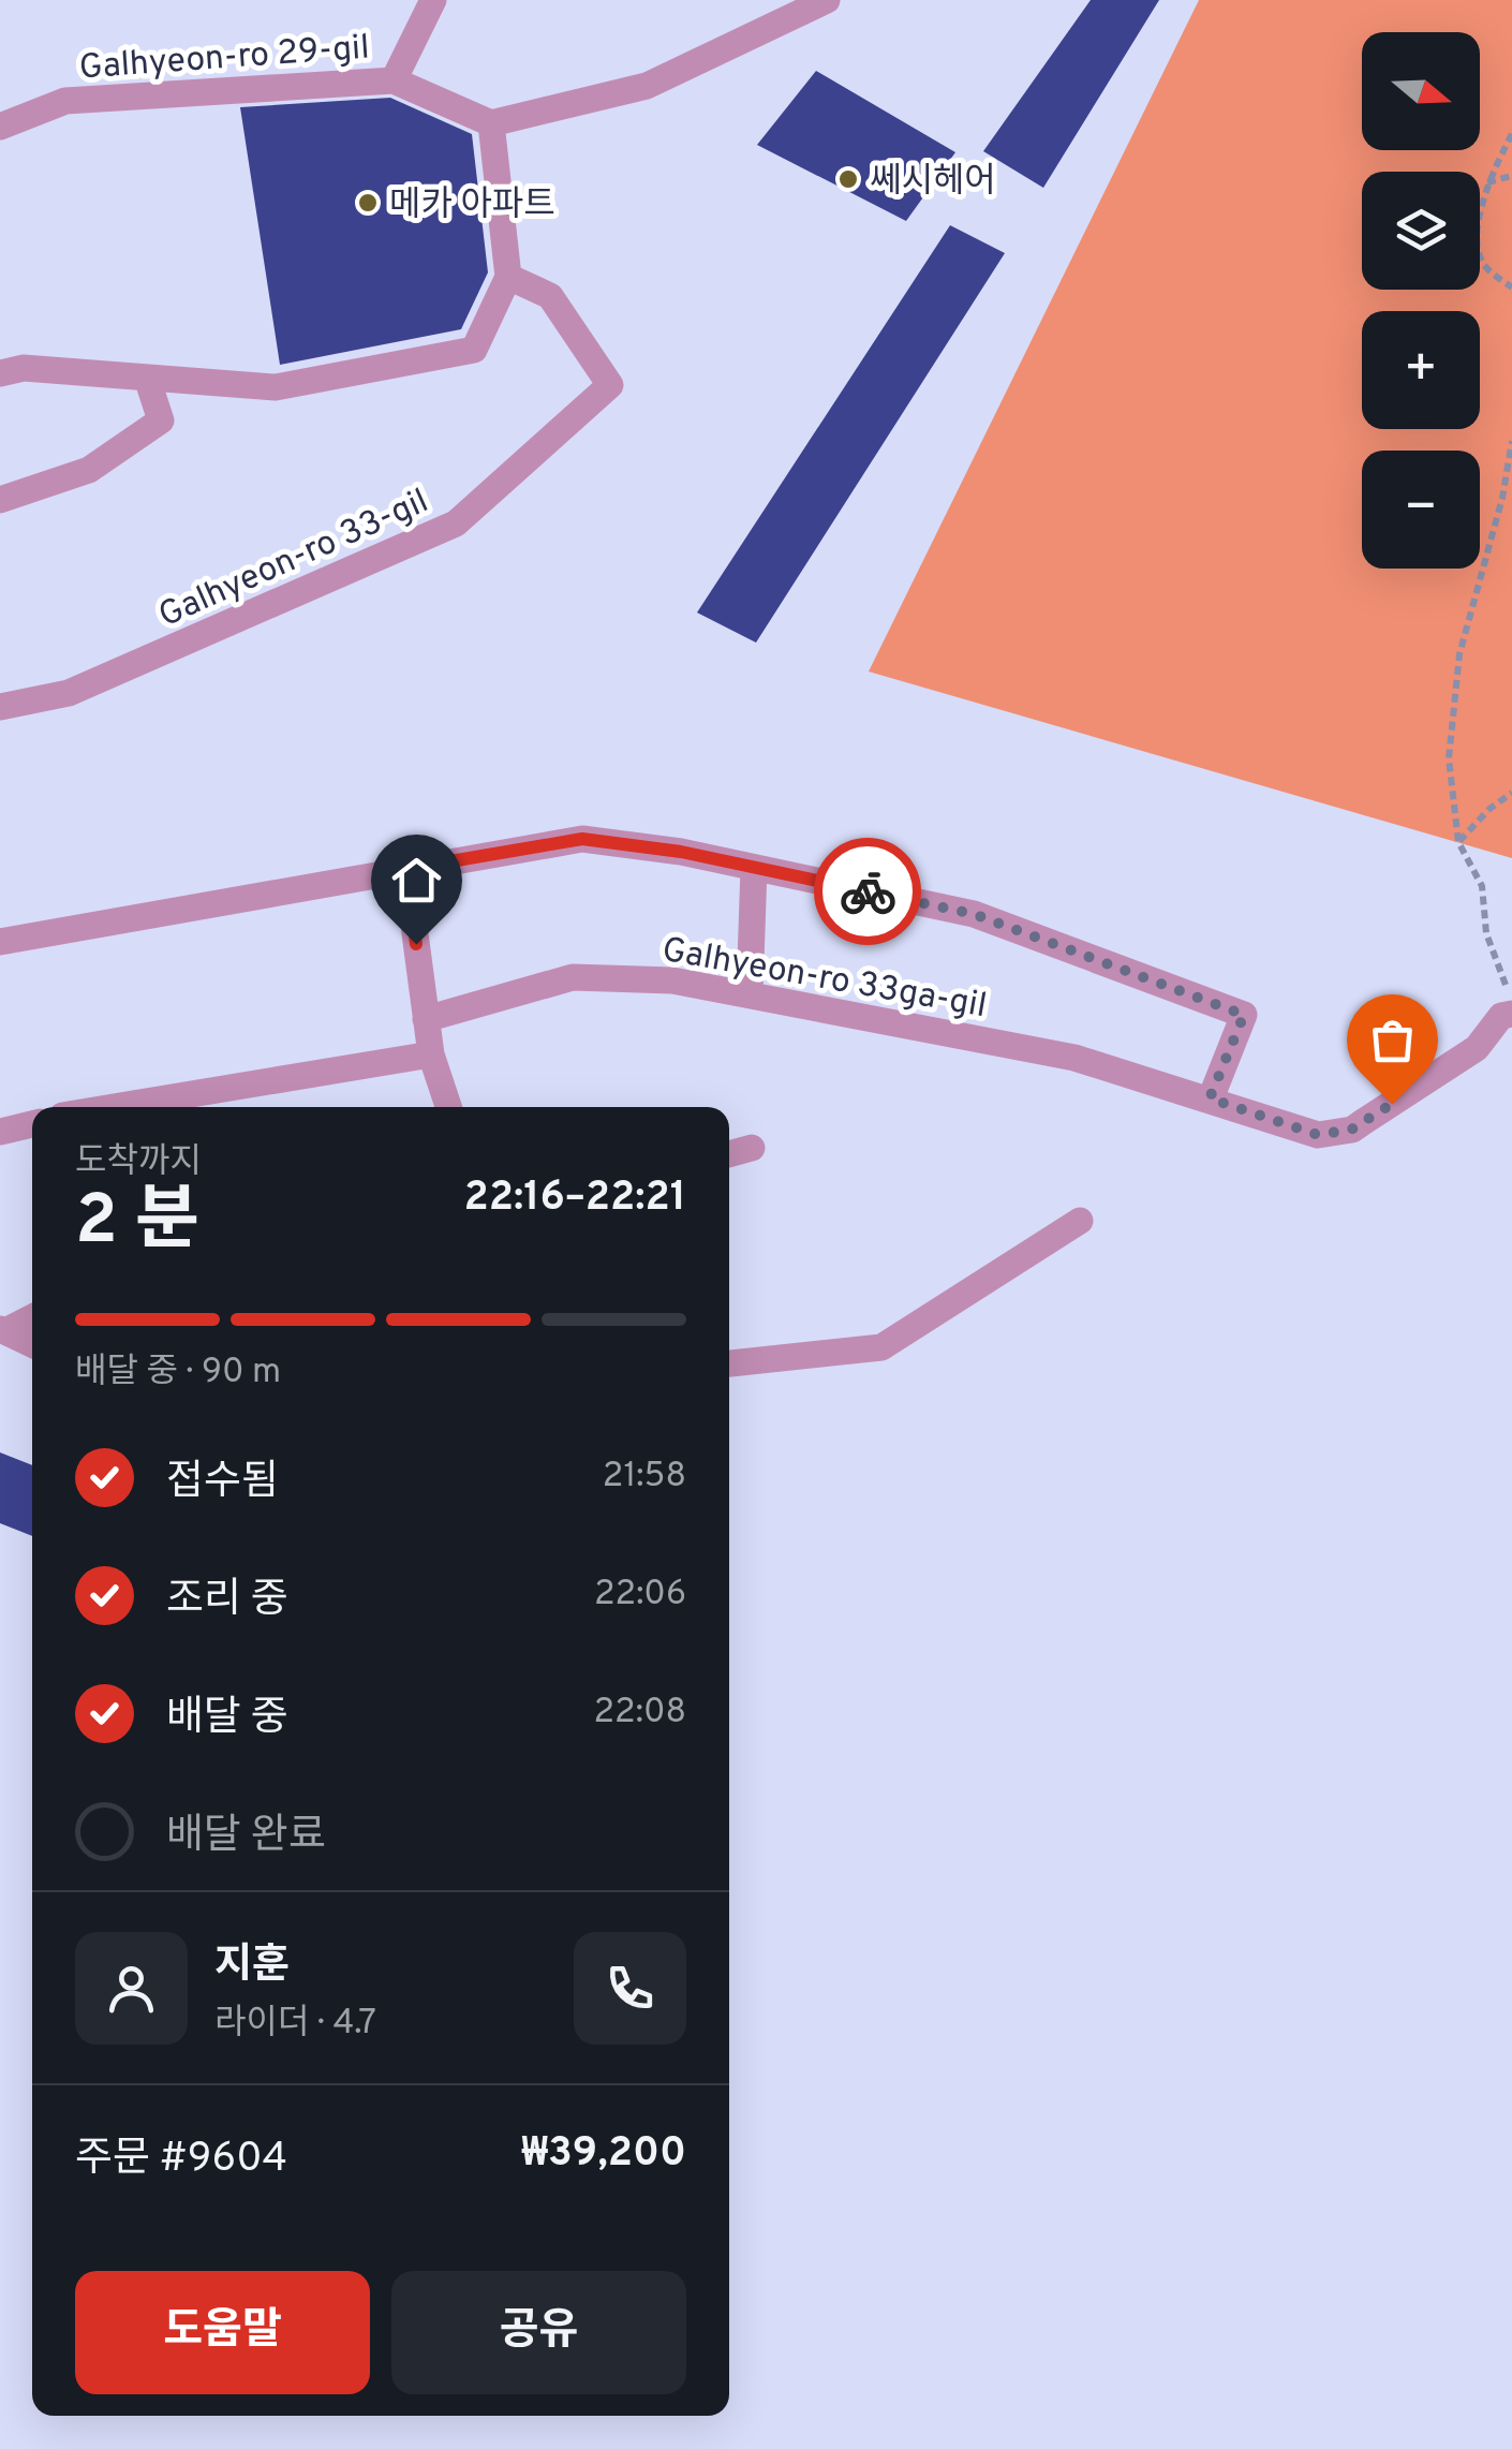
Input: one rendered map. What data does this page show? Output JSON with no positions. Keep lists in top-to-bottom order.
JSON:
{
  "streets": {
    "street": ["Galhyeon-ro 29-gil", "Galhyeon-ro 33-gil", "Galhyeon-ro 33ga-gil"]
  },
  "places": ["쎄시헤어", "메카 아파트"],
  "north": "right",
  "page": {
    "map_buttons": ["+", "−"],
    "heading": ["2 분", "도착까지", "22:16–22:21"],
    "panel": [
      "지훈",
      "라이더 · 4.7",
      "주문 #9604",
      "₩39,200"
    ],
    "bar": "배달 중 · 90 m",
    "list": [
      ["접수됨", "21:58"],
      ["조리 중", "22:06"],
      ["배달 중", "22:08"],
      "배달 완료"
    ],
    "buttons": ["도움말", "공유"]
  }
}
